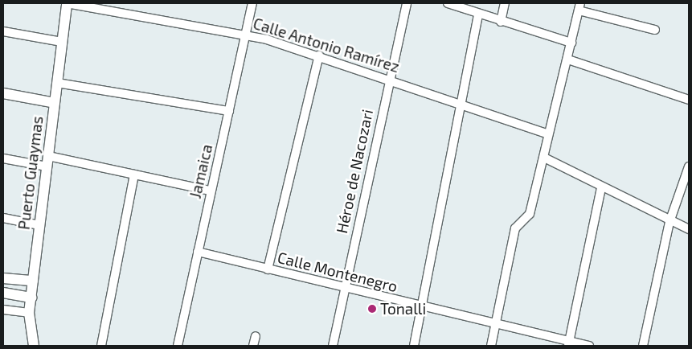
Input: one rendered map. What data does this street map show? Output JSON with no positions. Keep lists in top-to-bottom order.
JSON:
{
  "streets": {
    "street": [
      "Calle Antonio Ramírez",
      "Jamaica",
      "Héroe de Nacozari",
      "Puerto Guaymas",
      "Calle Montenegro"
    ]
  },
  "crossings": [
    ["Calle Antonio Ramírez", "Jamaica"],
    ["Calle Antonio Ramírez", "Héroe de Nacozari"],
    ["Calle Antonio Ramírez", "Puerto Guaymas"],
    ["Jamaica", "Calle Montenegro"],
    ["Héroe de Nacozari", "Calle Montenegro"]
  ],
  "places": ["Tonalli"]
}
